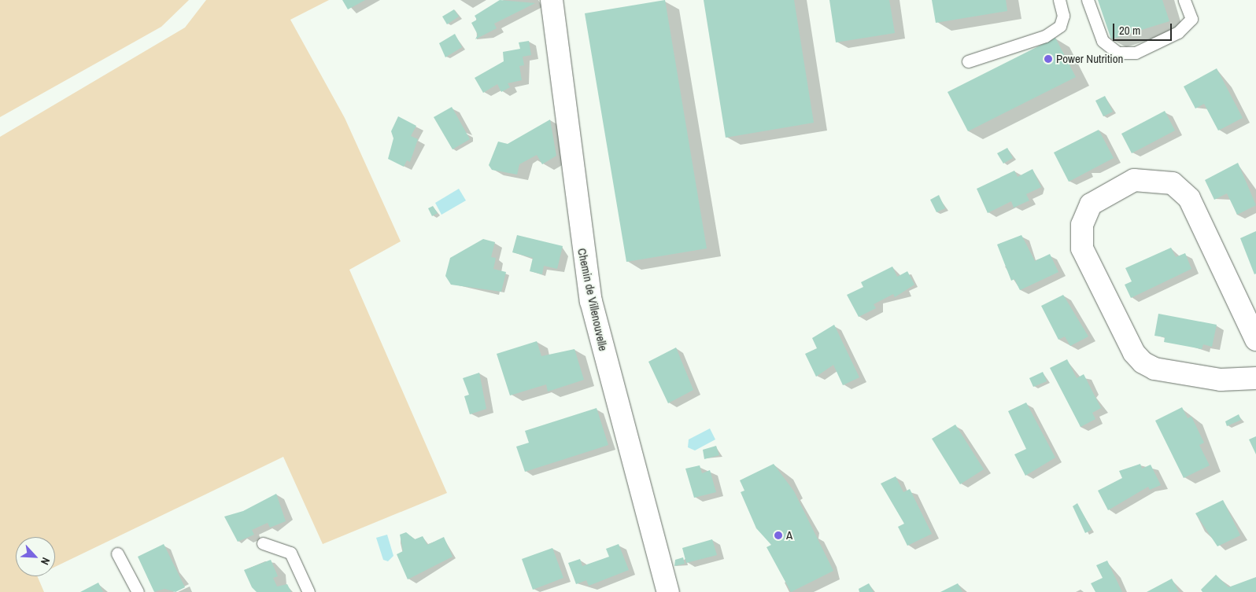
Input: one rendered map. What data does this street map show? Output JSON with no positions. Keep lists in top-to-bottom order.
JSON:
{
  "streets": {
    "street": ["Chemin de Villenouvelle"]
  },
  "places": ["Power Nutrition", "A"],
  "scale_bar": "20 m",
  "north": "bottom right"
}
